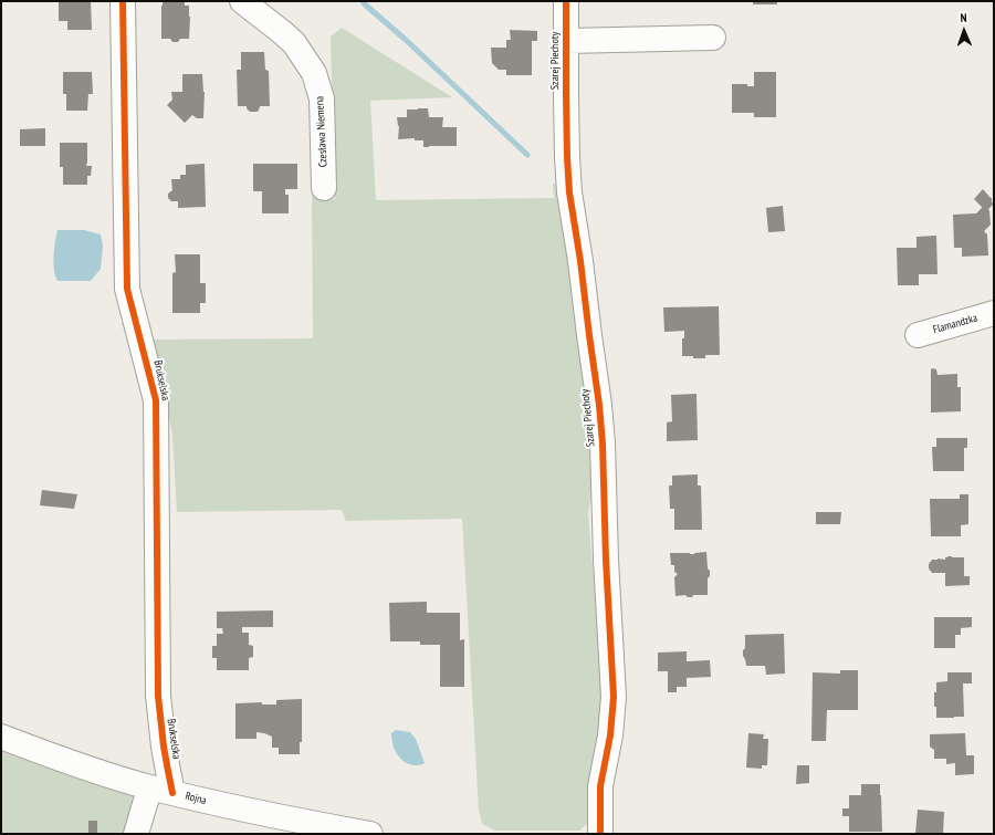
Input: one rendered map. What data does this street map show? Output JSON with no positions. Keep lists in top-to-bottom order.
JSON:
{
  "streets": {
    "street": [
      "Szarej Piechoty",
      "Czesława Niemena",
      "Flamandzka",
      "Brukselska",
      "Rojna"
    ]
  },
  "crossings": [
    ["Brukselska", "Rojna"]
  ],
  "north": "top"
}
